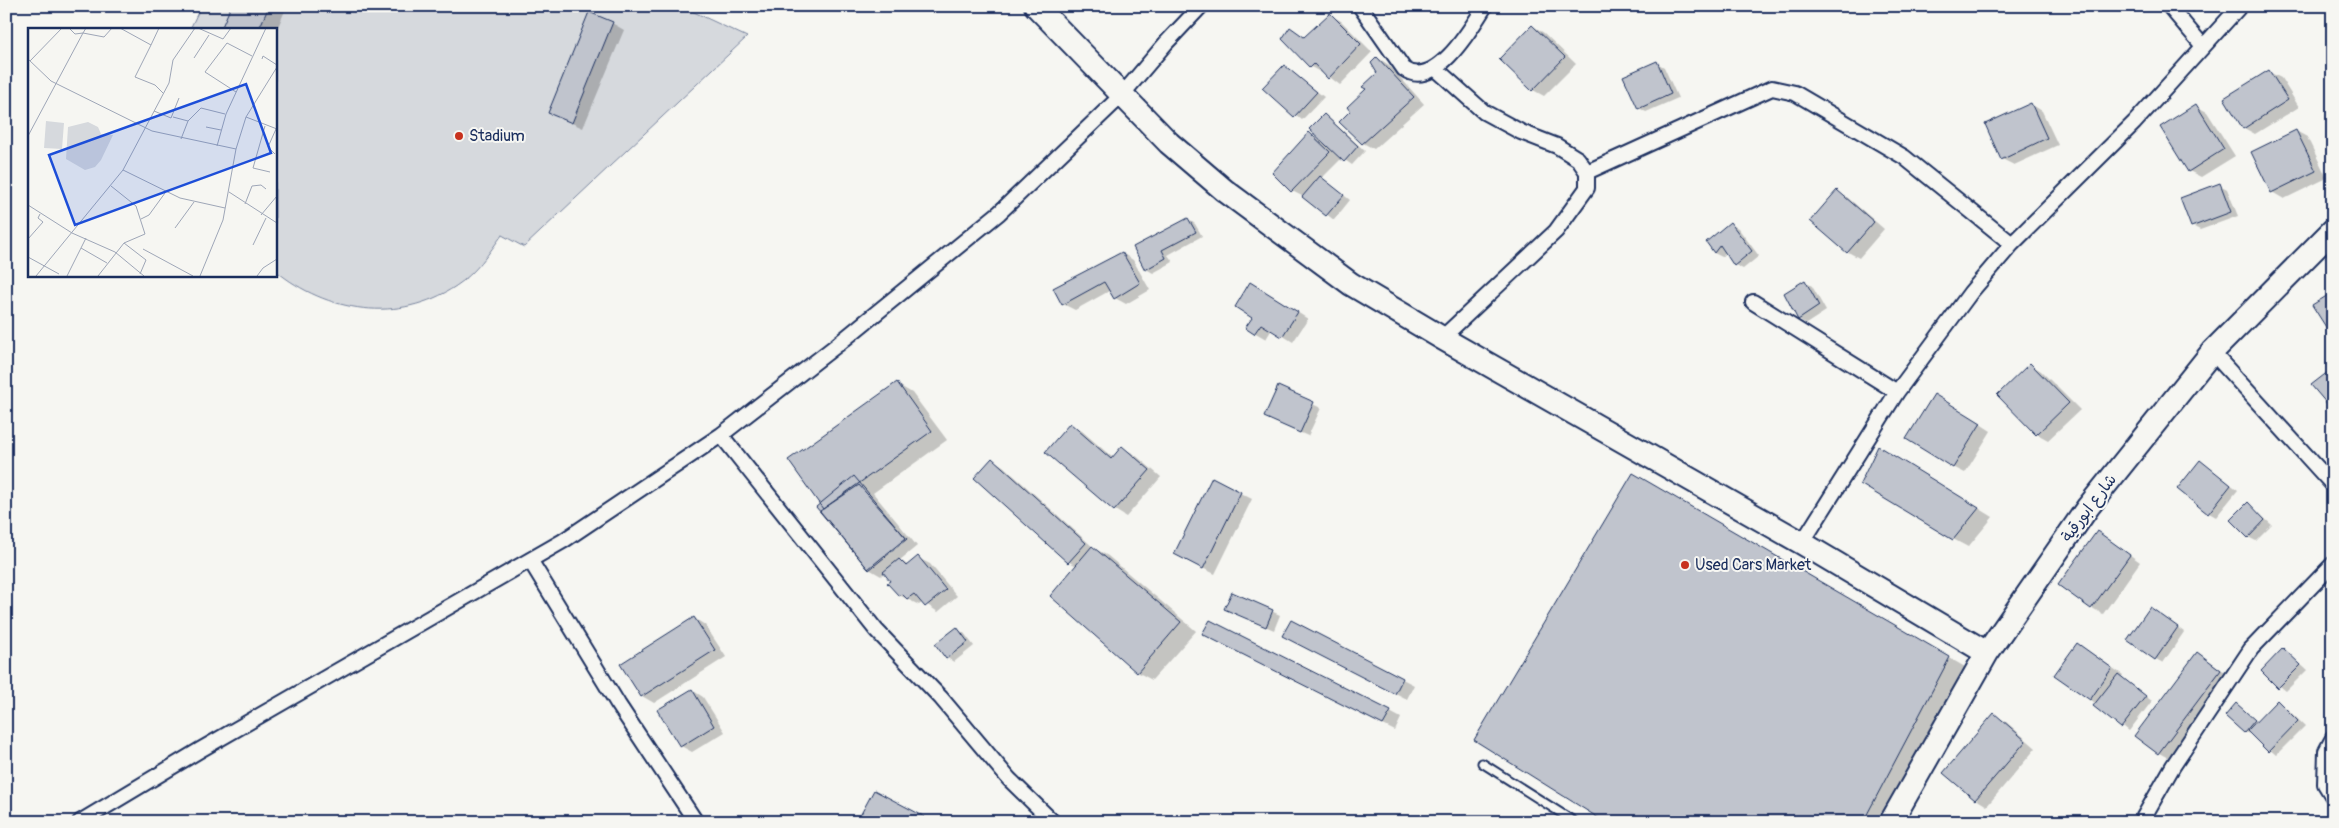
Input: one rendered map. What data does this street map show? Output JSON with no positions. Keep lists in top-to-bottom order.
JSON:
{
  "streets": {
    "main road": ["شارع ابورقية"]
  },
  "places": ["Stadium", "Used Cars Market"]
}
